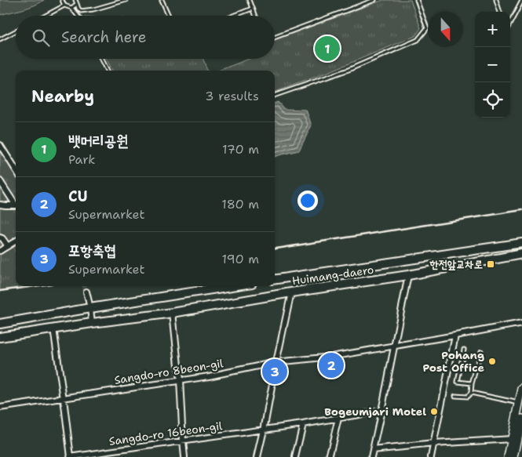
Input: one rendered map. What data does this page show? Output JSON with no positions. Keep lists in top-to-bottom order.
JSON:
{
  "streets": {
    "main road": ["Huimang-daero"],
    "street": ["Sangdo-ro 8beon-gil", "Sangdo-ro 16beon-gil"]
  },
  "crossings": [
    ["Sangdo-ro 8beon-gil", "Sangdo-ro 16beon-gil"]
  ],
  "places": {
    "transit": ["한전앞교차로"],
    "other": ["Pohang Post Office", "Bogeumjari Motel"]
  },
  "north": "bottom",
  "page": {
    "map_buttons": ["+", "−"],
    "search": "Search here",
    "pins": ["1", "2", "3"],
    "heading": ["Nearby", "3 results"],
    "list": [
      {
        "mark": "1",
        "name": "뱃머리공원",
        "note": "Park",
        "value": "170 m"
      },
      {
        "mark": "2",
        "name": "CU",
        "note": "Supermarket",
        "value": "180 m"
      },
      {
        "mark": "3",
        "name": "포항축협",
        "note": "Supermarket",
        "value": "190 m"
      }
    ]
  }
}
